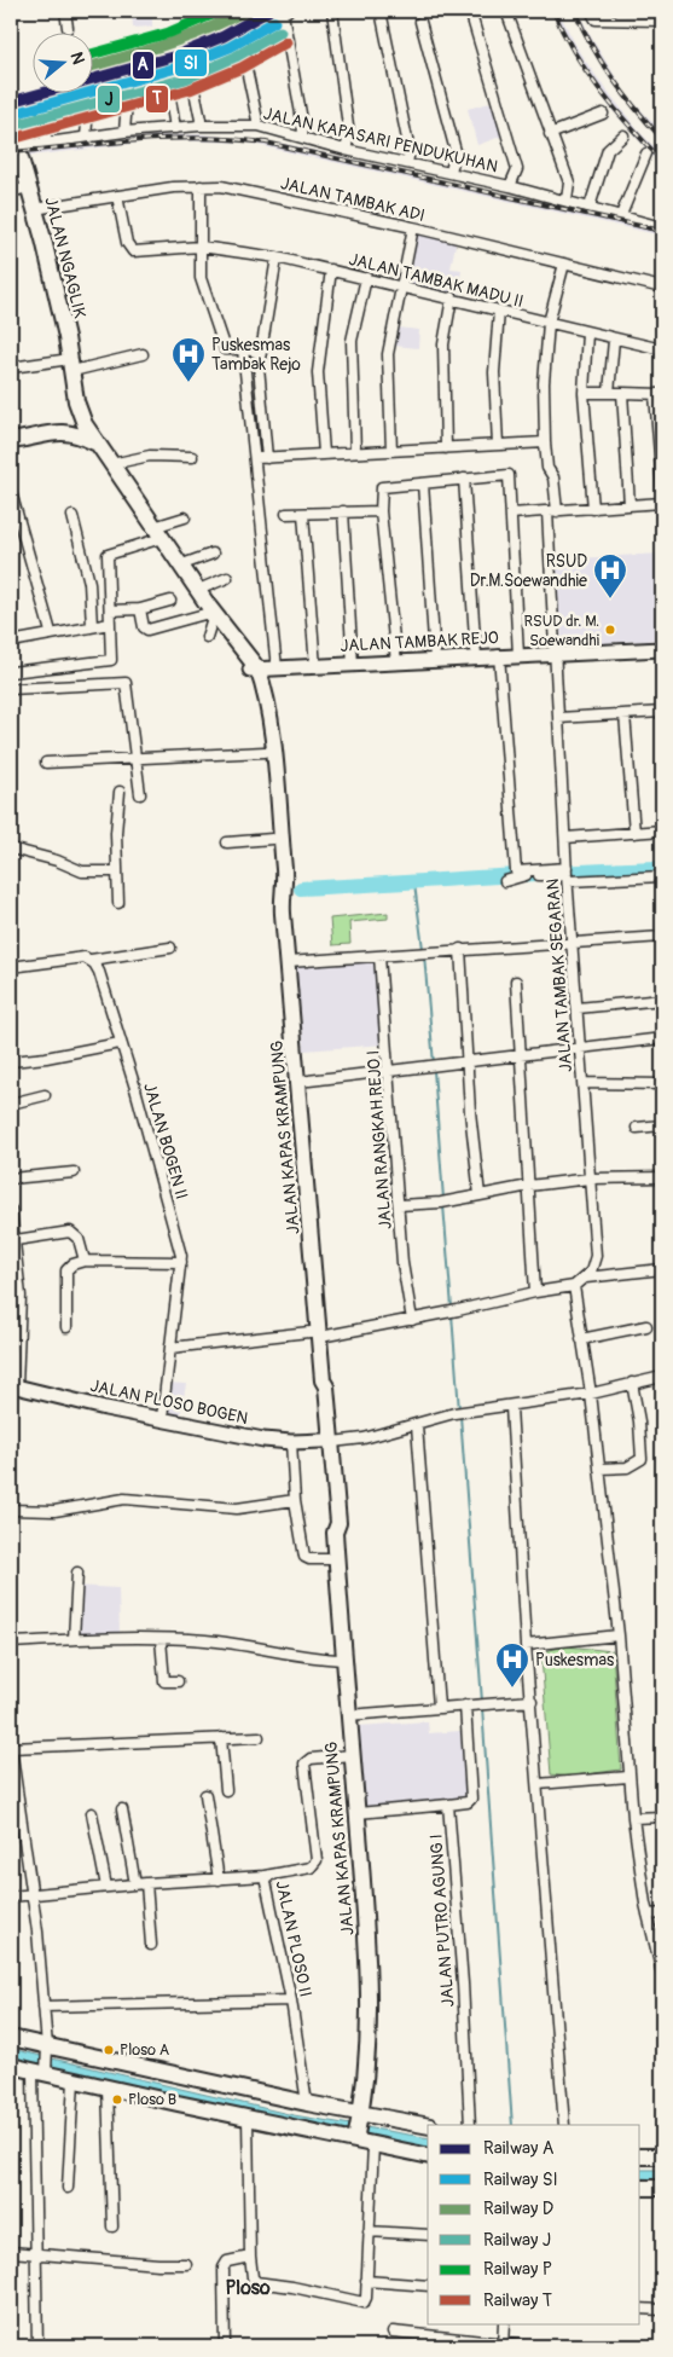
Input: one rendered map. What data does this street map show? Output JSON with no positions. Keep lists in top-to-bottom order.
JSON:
{
  "streets": {
    "main road": ["JALAN NGAGLIK", "JALAN KAPAS KRAMPUNG"],
    "street": [
      "JALAN KAPASARI PENDUKUHAN",
      "JALAN TAMBAK ADI",
      "JALAN TAMBAK MADU II",
      "JALAN TAMBAK REJO",
      "JALAN TAMBAK SEGARAN",
      "JALAN RANGKAH REJO I",
      "JALAN BOGEN II",
      "JALAN PLOSO BOGEN",
      "JALAN PUTRO AGUNG I",
      "JALAN PLOSO II"
    ]
  },
  "crossings": [
    ["JALAN KAPASARI PENDUKUHAN", "JALAN NGAGLIK"],
    ["JALAN TAMBAK ADI", "JALAN NGAGLIK"],
    ["JALAN TAMBAK ADI", "JALAN TAMBAK MADU II"],
    ["JALAN TAMBAK ADI", "JALAN TAMBAK SEGARAN"],
    ["JALAN NGAGLIK", "JALAN KAPAS KRAMPUNG"],
    ["JALAN TAMBAK MADU II", "JALAN TAMBAK SEGARAN"],
    ["JALAN TAMBAK REJO", "JALAN TAMBAK SEGARAN"],
    ["JALAN TAMBAK REJO", "JALAN KAPAS KRAMPUNG"],
    ["JALAN KAPAS KRAMPUNG", "JALAN PLOSO BOGEN"],
    ["JALAN KAPAS KRAMPUNG", "JALAN PLOSO II"],
    ["JALAN BOGEN II", "JALAN PLOSO BOGEN"]
  ],
  "districts": ["Ploso"],
  "places": {
    "hospital": ["Puskesmas Tambak Rejo", "RSUD Dr.M.Soewandhie", "Puskesmas"],
    "other": ["RSUD dr. M. Soewandhi", "Ploso A", "Ploso B"]
  },
  "lines": [
    "rail line A",
    "rail line D",
    "rail line P",
    "rail line SI",
    "rail line J",
    "rail line T"
  ],
  "legend": [
    "Railway A",
    "Railway SI",
    "Railway D",
    "Railway J",
    "Railway P",
    "Railway T"
  ],
  "north": "right"
}
